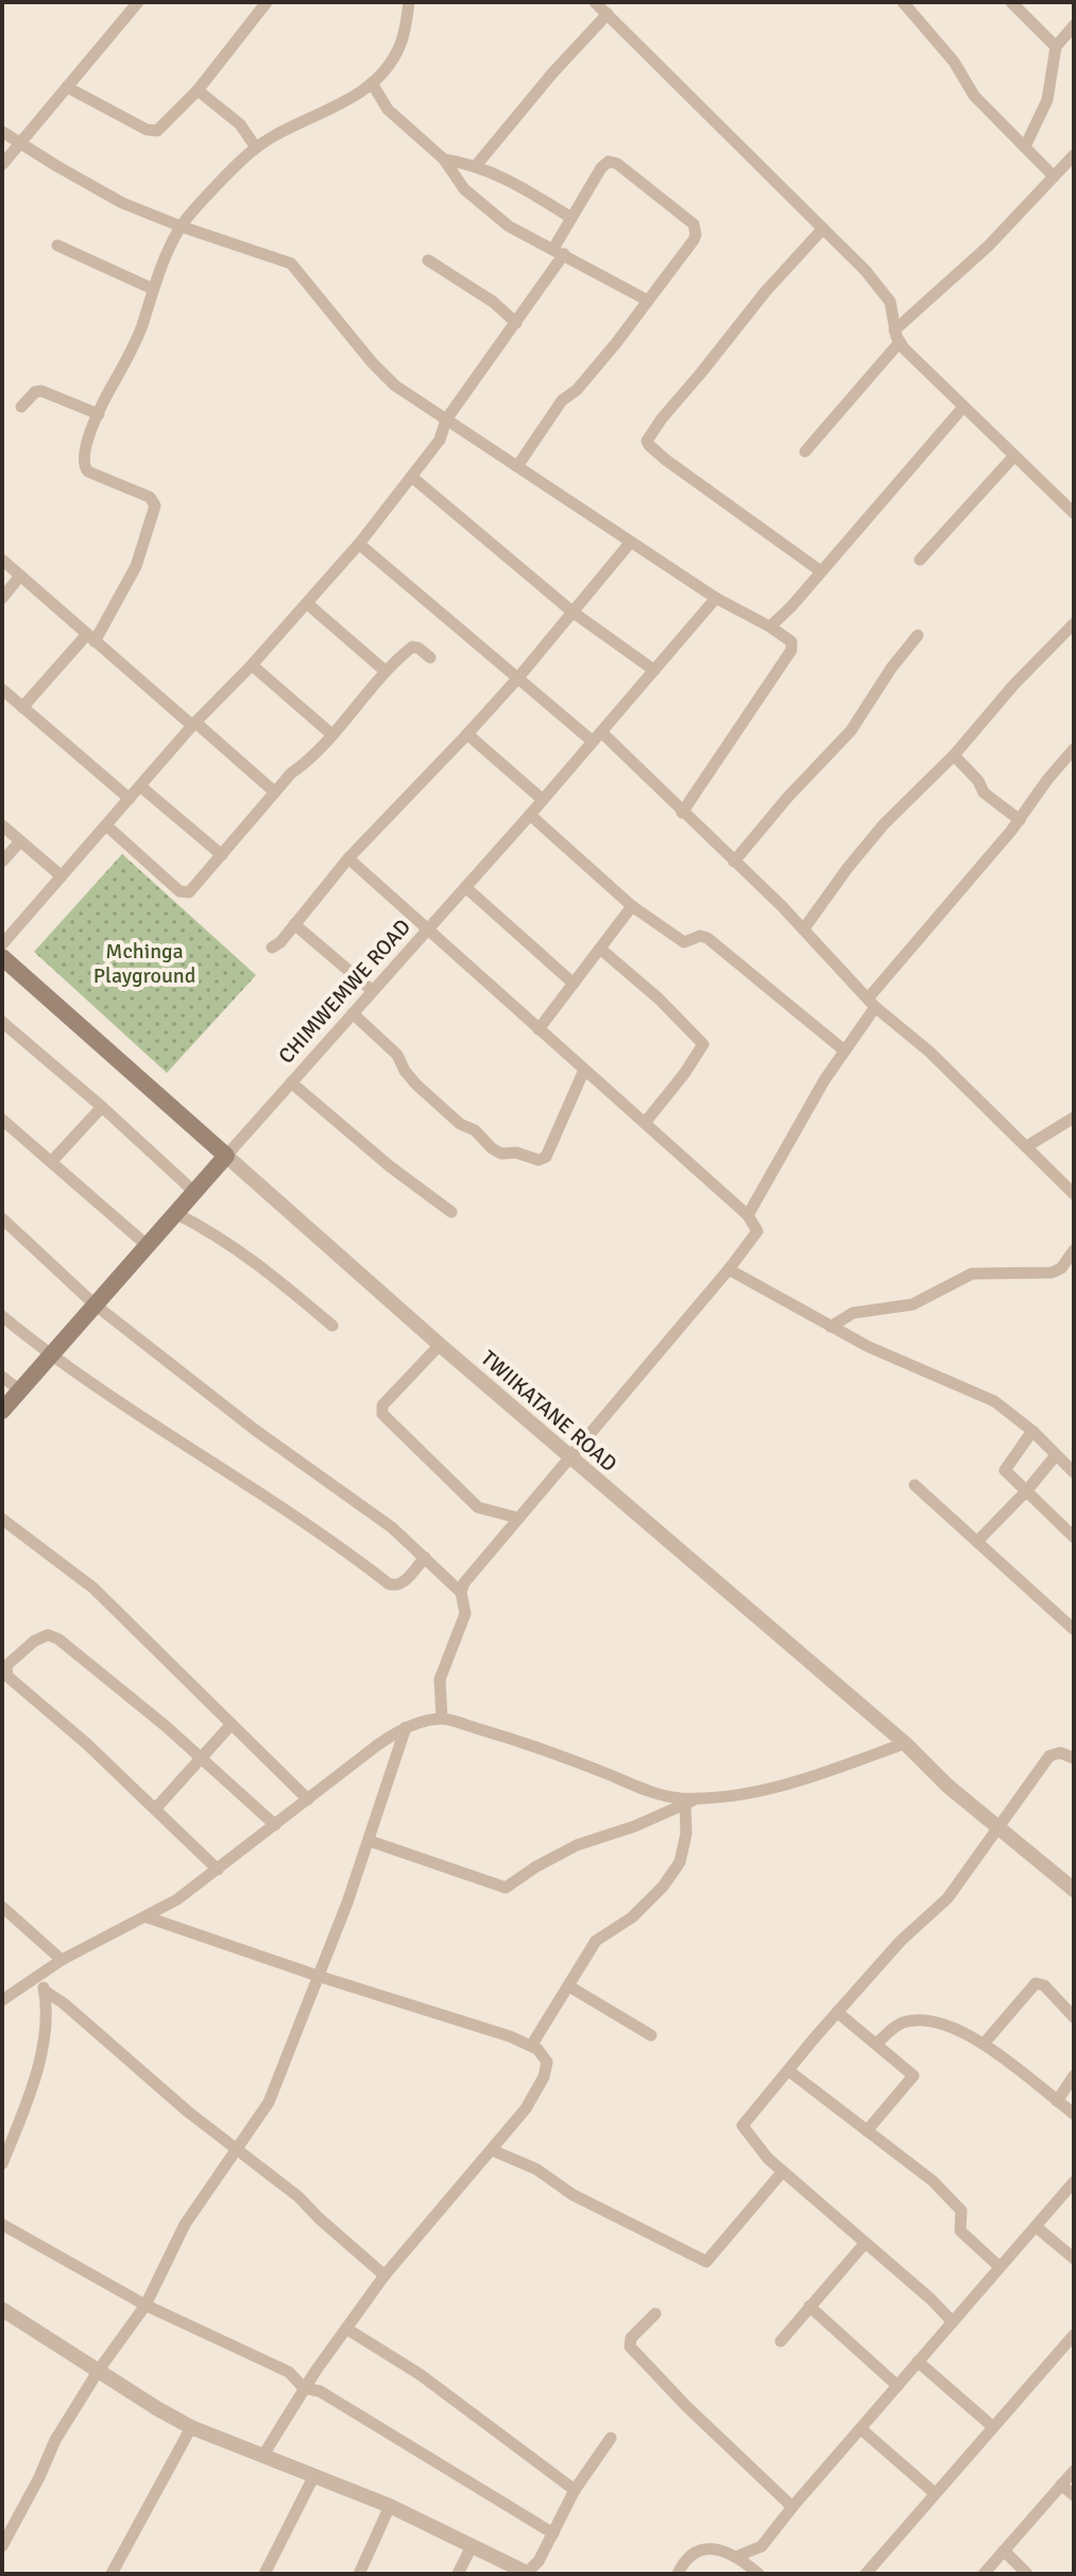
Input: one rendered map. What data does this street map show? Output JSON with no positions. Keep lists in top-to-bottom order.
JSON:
{
  "streets": {
    "main road": ["CHIMWEMWE ROAD", "TWIIKATANE ROAD"]
  },
  "crossings": [
    ["CHIMWEMWE ROAD", "TWIIKATANE ROAD"]
  ],
  "parks": ["Mchinga Playground"]
}
